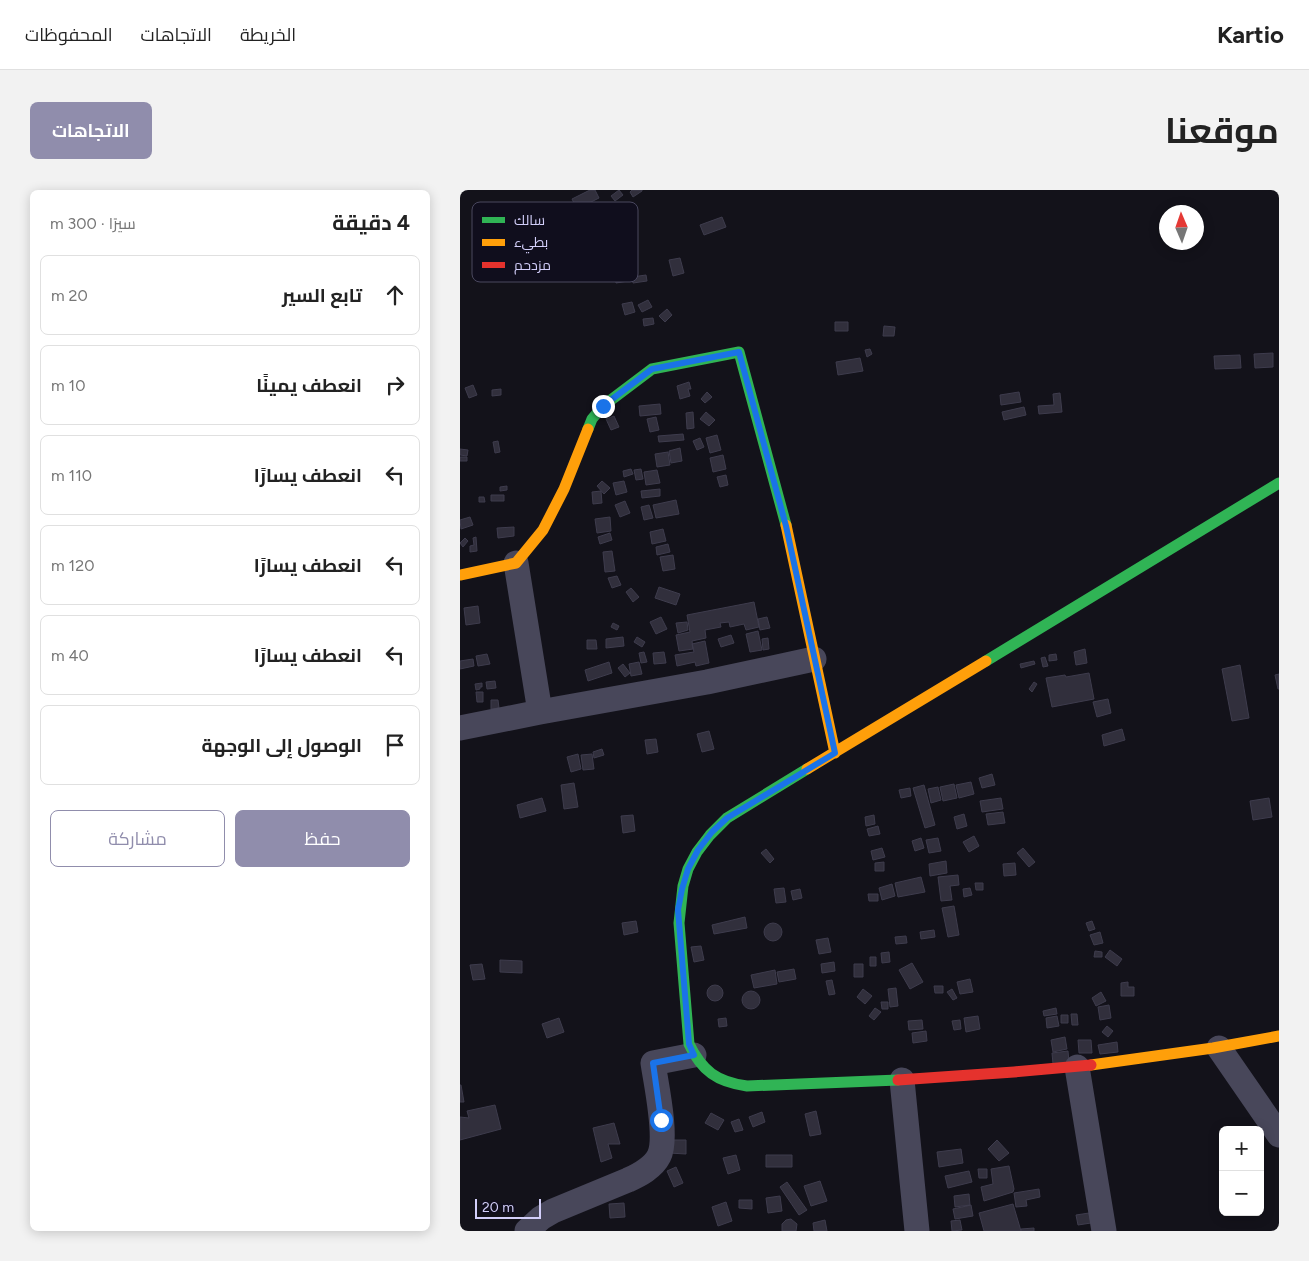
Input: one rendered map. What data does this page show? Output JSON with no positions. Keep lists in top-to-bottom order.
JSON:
{
  "legend": ["سالك", "بطيء", "مزدحم"],
  "scale_bar": "20 m",
  "north": "top",
  "page": {
    "header": "Kartio",
    "nav": ["الخريطة", "الاتجاهات", "المحفوظات"],
    "title": "موقعنا",
    "buttons": [
      "الاتجاهات",
      ["حفظ", "مشاركة"]
    ],
    "heading": ["4 دقيقة", "سيرًا · 300 m"],
    "list": [
      ["تابع السير", "20 m"],
      ["انعطف يمينًا", "10 m"],
      ["انعطف يسارًا", "110 m"],
      ["انعطف يسارًا", "120 m"],
      ["انعطف يسارًا", "40 m"],
      "الوصول إلى الوجهة"
    ],
    "map_buttons": ["+", "−"],
    "scale": "20 m"
  }
}
